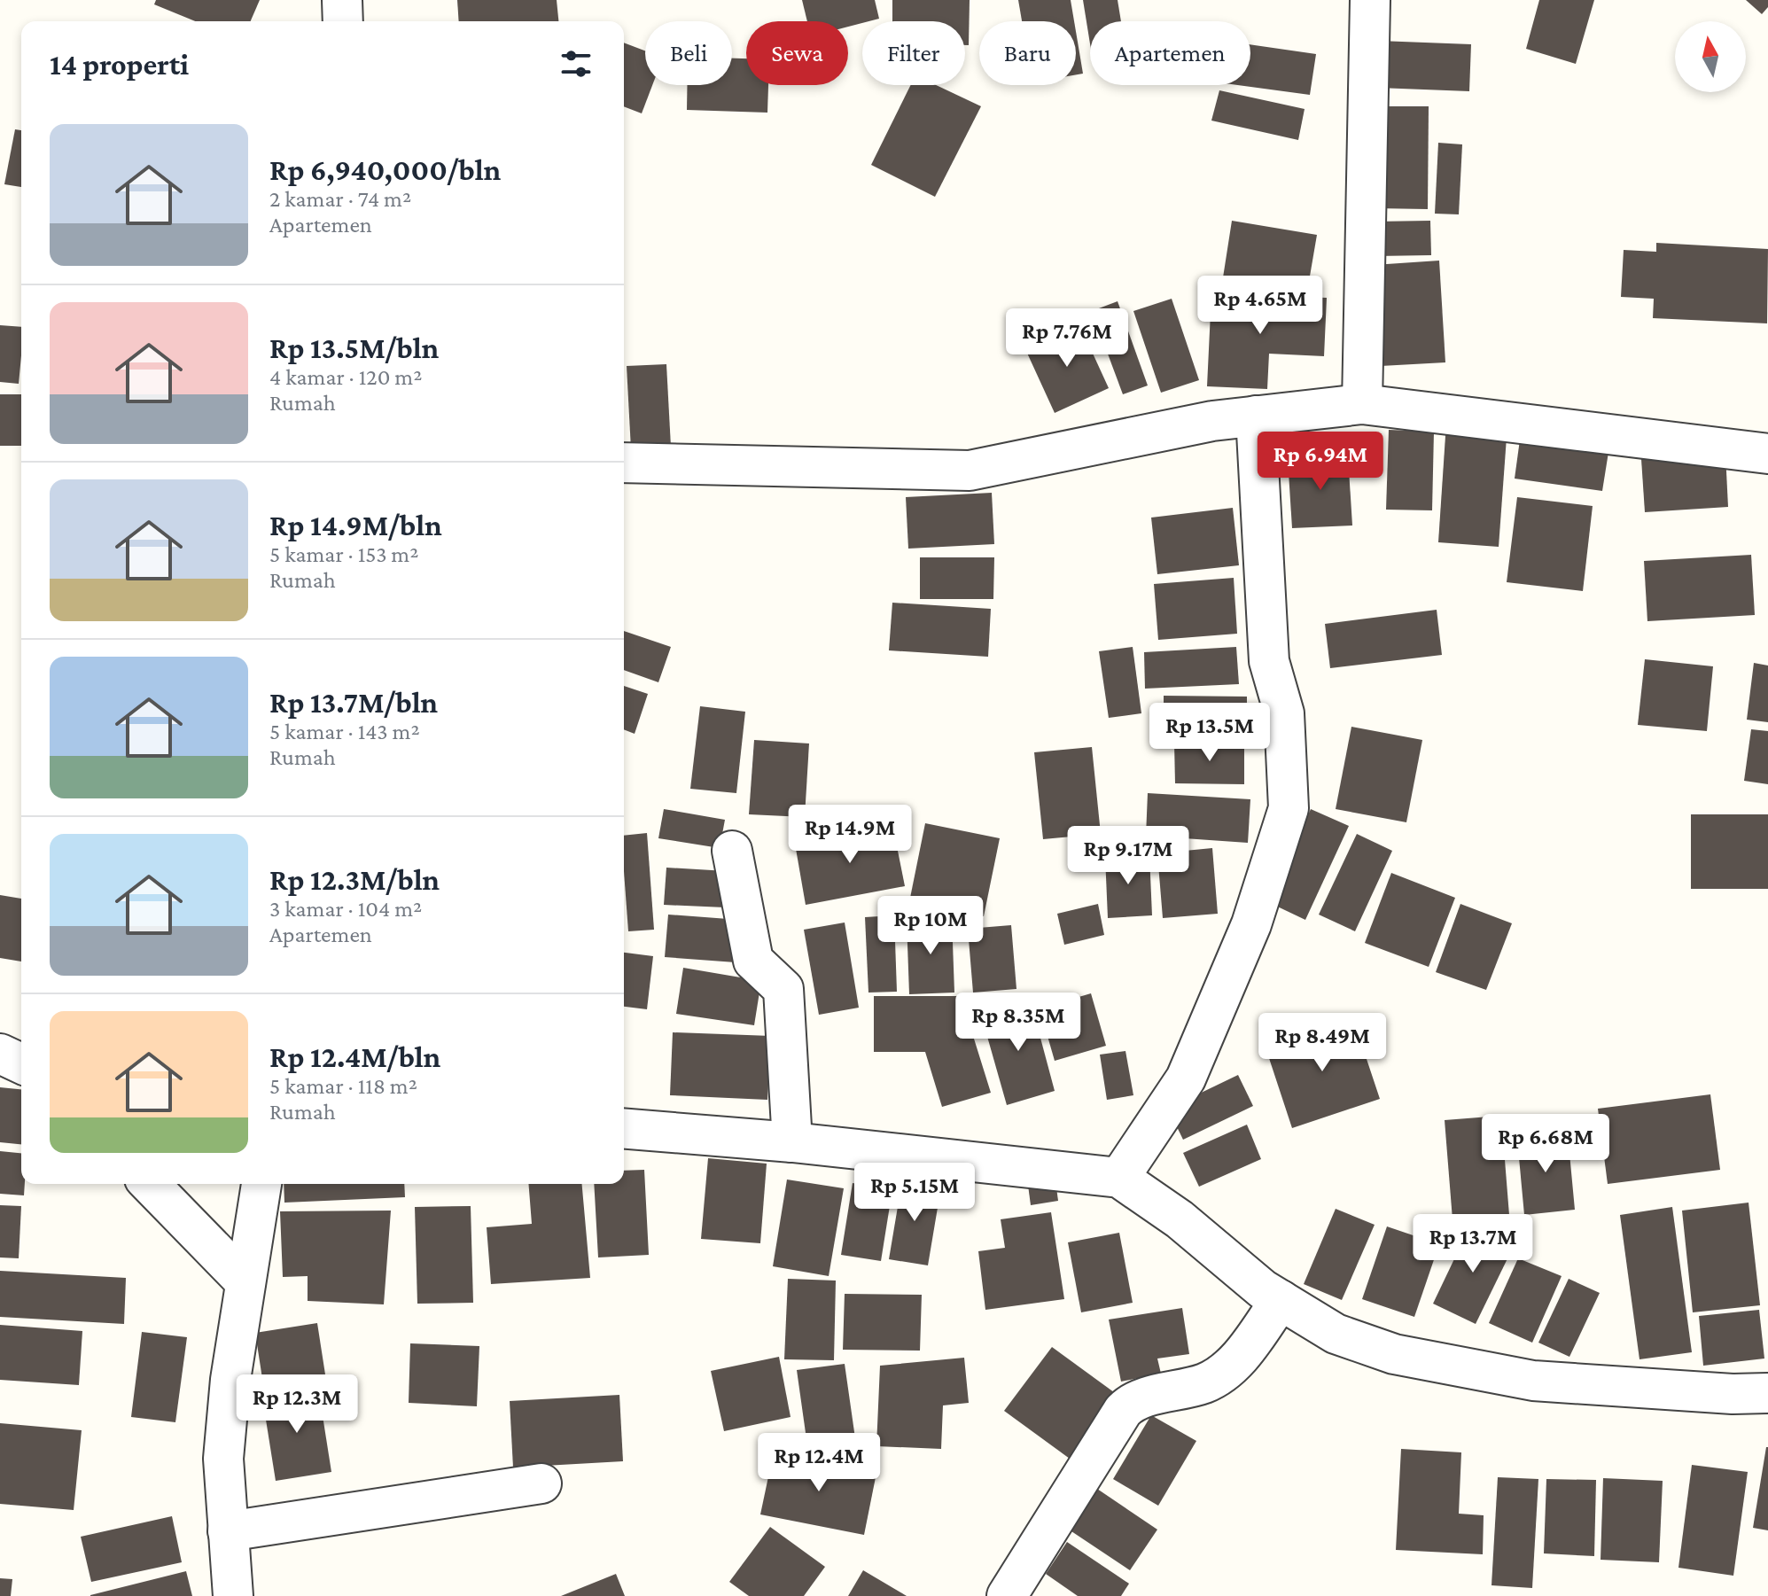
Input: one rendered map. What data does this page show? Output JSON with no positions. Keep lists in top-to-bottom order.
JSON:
{
  "north": "top",
  "page": {
    "chip": [
      "Beli",
      "Sewa",
      "Filter",
      "Baru",
      "Apartemen"
    ],
    "heading": "14 properti",
    "list": [
      {
        "name": "Rp 6,940,000/bln",
        "note": "2 kamar · 74 m² · Apartemen"
      },
      {
        "name": "Rp 13.5M/bln",
        "note": "4 kamar · 120 m² · Rumah"
      },
      {
        "name": "Rp 14.9M/bln",
        "note": "5 kamar · 153 m² · Rumah"
      },
      {
        "name": "Rp 13.7M/bln",
        "note": "5 kamar · 143 m² · Rumah"
      },
      {
        "name": "Rp 12.3M/bln",
        "note": "3 kamar · 104 m² · Apartemen"
      },
      {
        "name": "Rp 12.4M/bln",
        "note": "5 kamar · 118 m² · Rumah"
      }
    ],
    "price": [
      "Rp 4.65M",
      "Rp 7.76M",
      "Rp 6.94M",
      "Rp 13.5M",
      "Rp 14.9M",
      "Rp 9.17M",
      "Rp 10M",
      "Rp 8.35M",
      "Rp 8.49M",
      "Rp 6.68M",
      "Rp 5.15M",
      "Rp 13.7M",
      "Rp 12.3M",
      "Rp 12.4M"
    ]
  }
}
